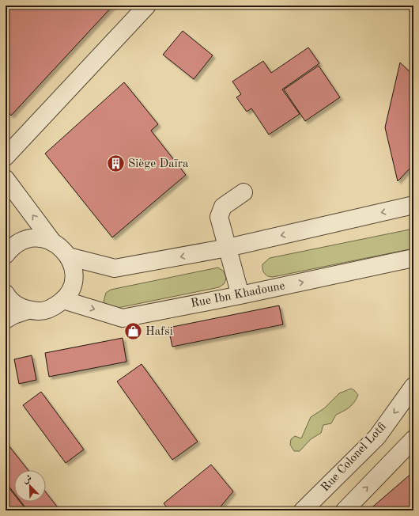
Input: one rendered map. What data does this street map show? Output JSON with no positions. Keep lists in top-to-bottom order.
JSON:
{
  "streets": {
    "street": ["Rue Ibn Khadoune", "Rue Colonel Lotfi"]
  },
  "places": {
    "building": ["Siège Daïra"],
    "shop": ["Hafsi"]
  },
  "north": "top left"
}
